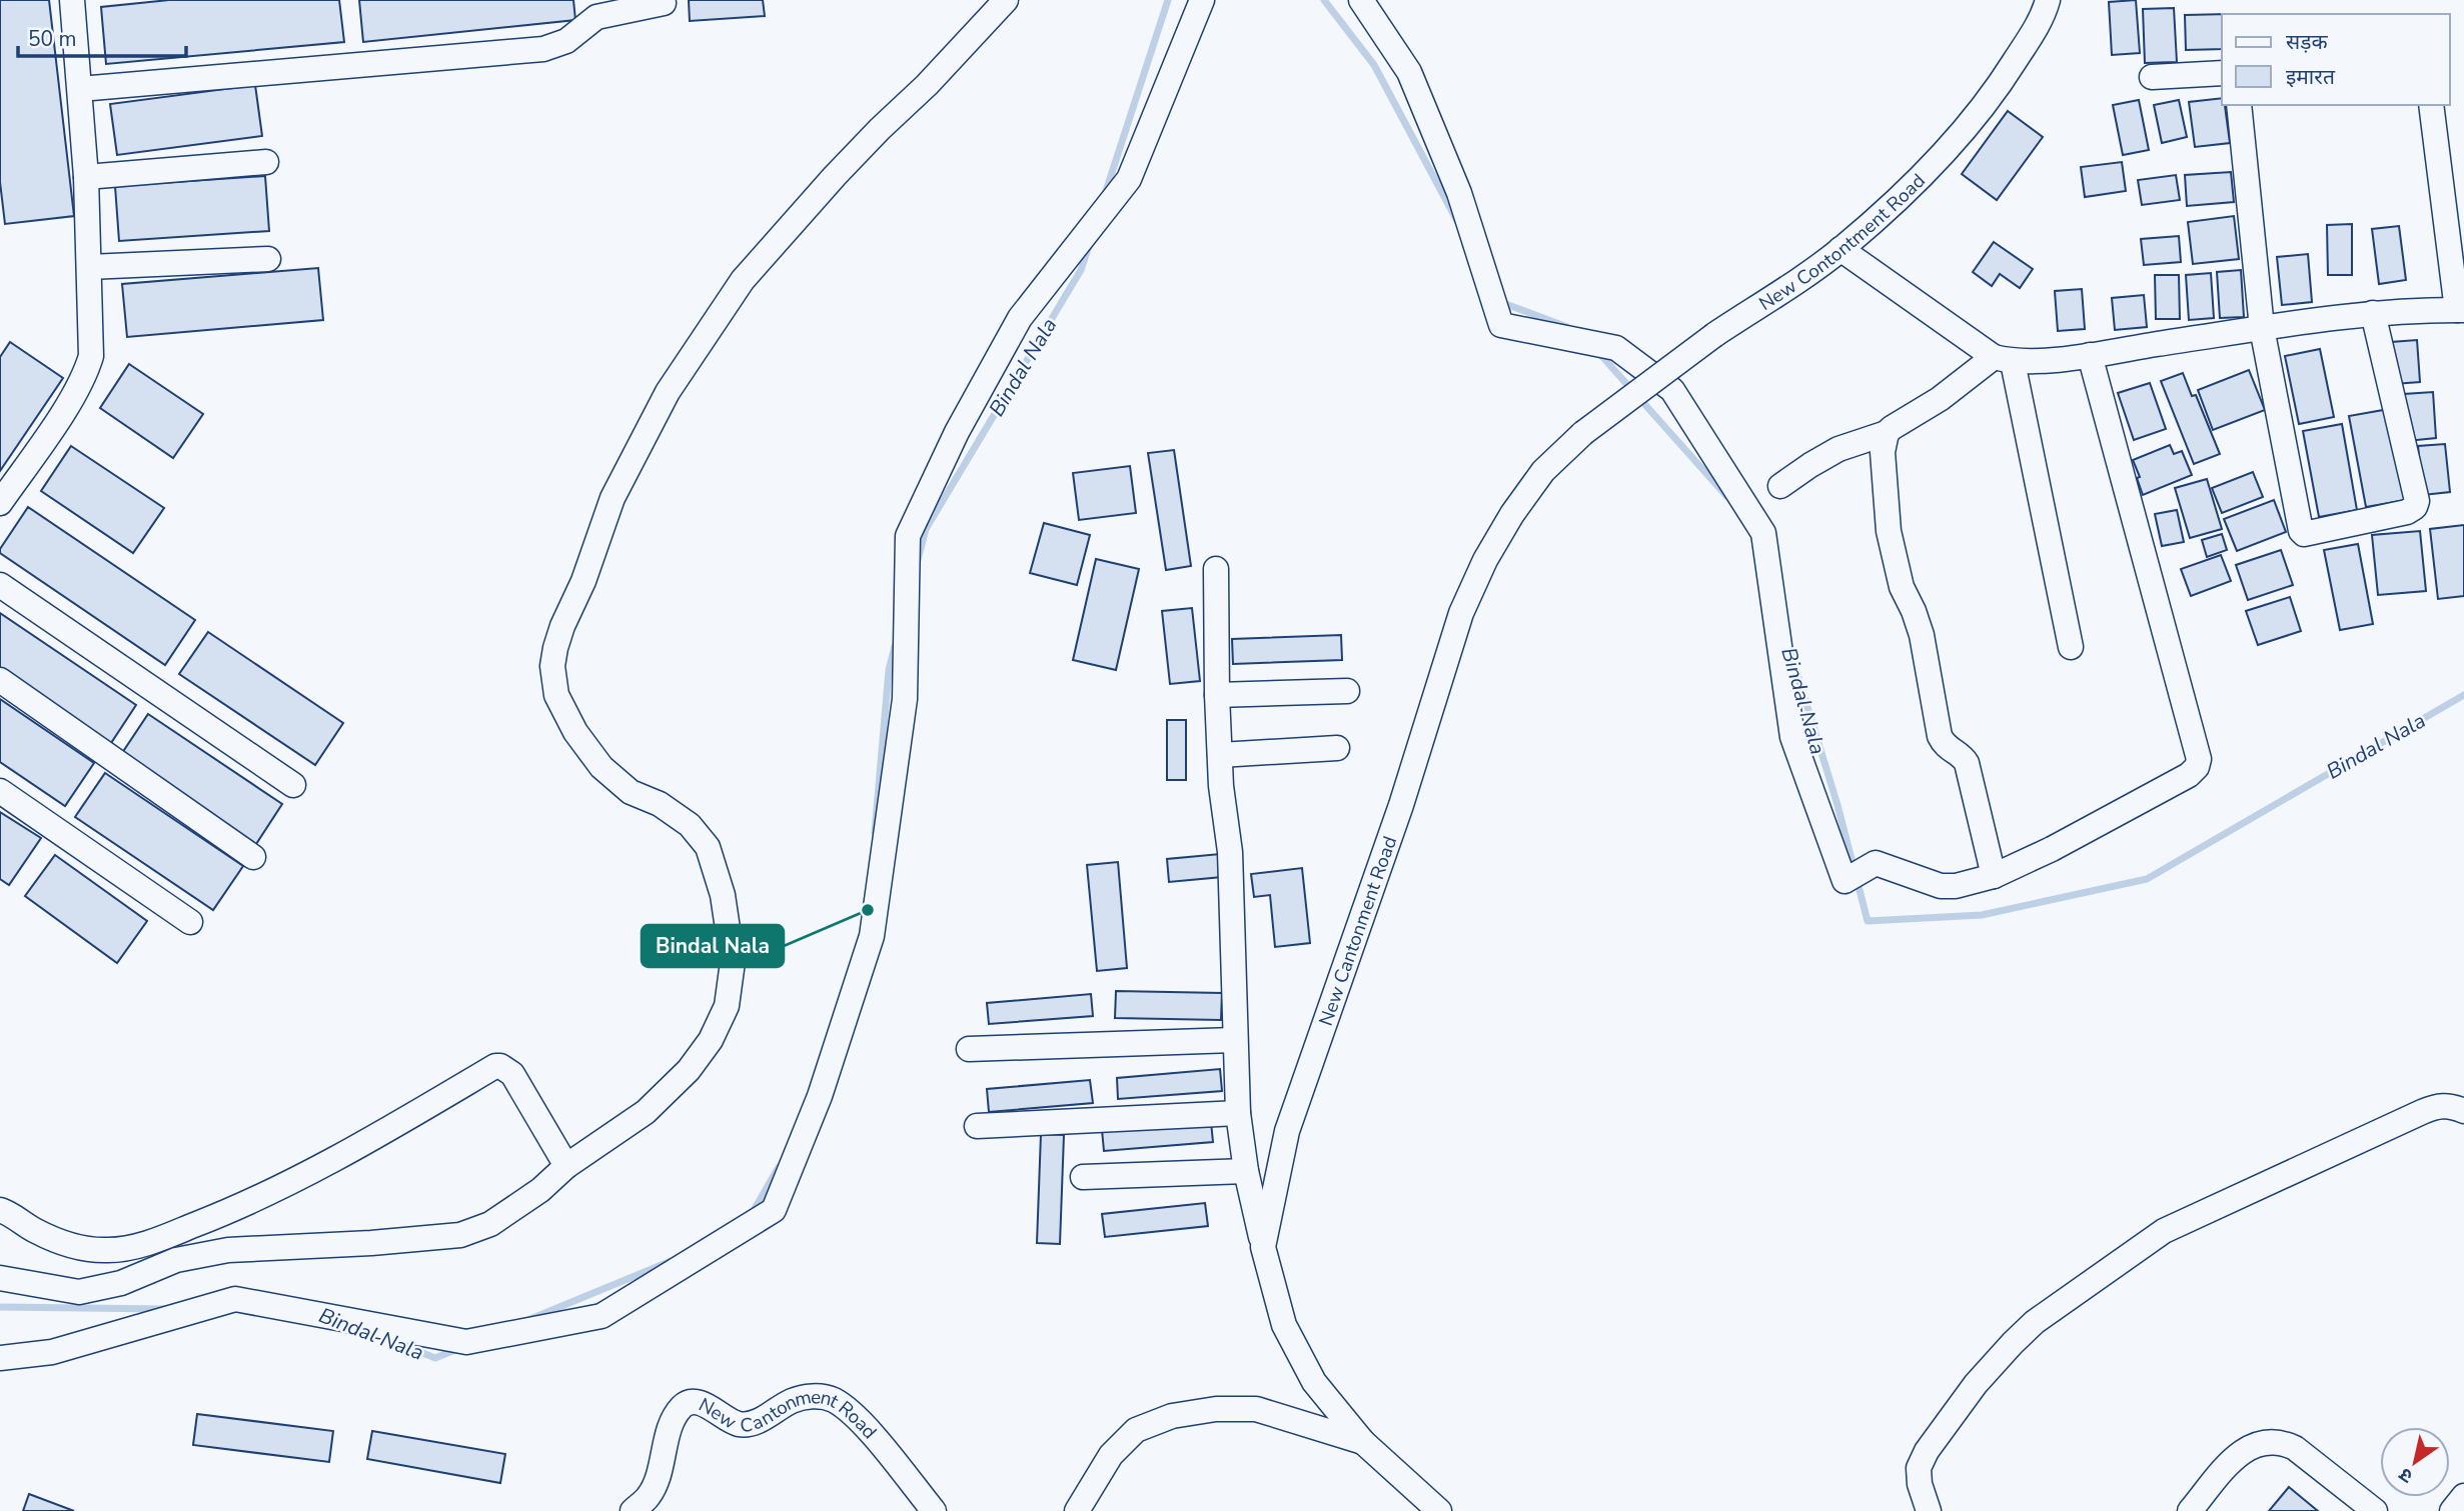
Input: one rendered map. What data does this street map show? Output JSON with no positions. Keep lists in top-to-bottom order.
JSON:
{
  "streets": {
    "street": ["New Contontment Road", "New Cantonment Road"]
  },
  "crossings": [
    ["New Contontment Road", "New Cantonment Road"]
  ],
  "water": ["Bindal Nala"],
  "places": ["Bindal Nala"],
  "legend": ["सड़क", "इमारत"],
  "scale_bar": "50 m",
  "north": "bottom left"
}
